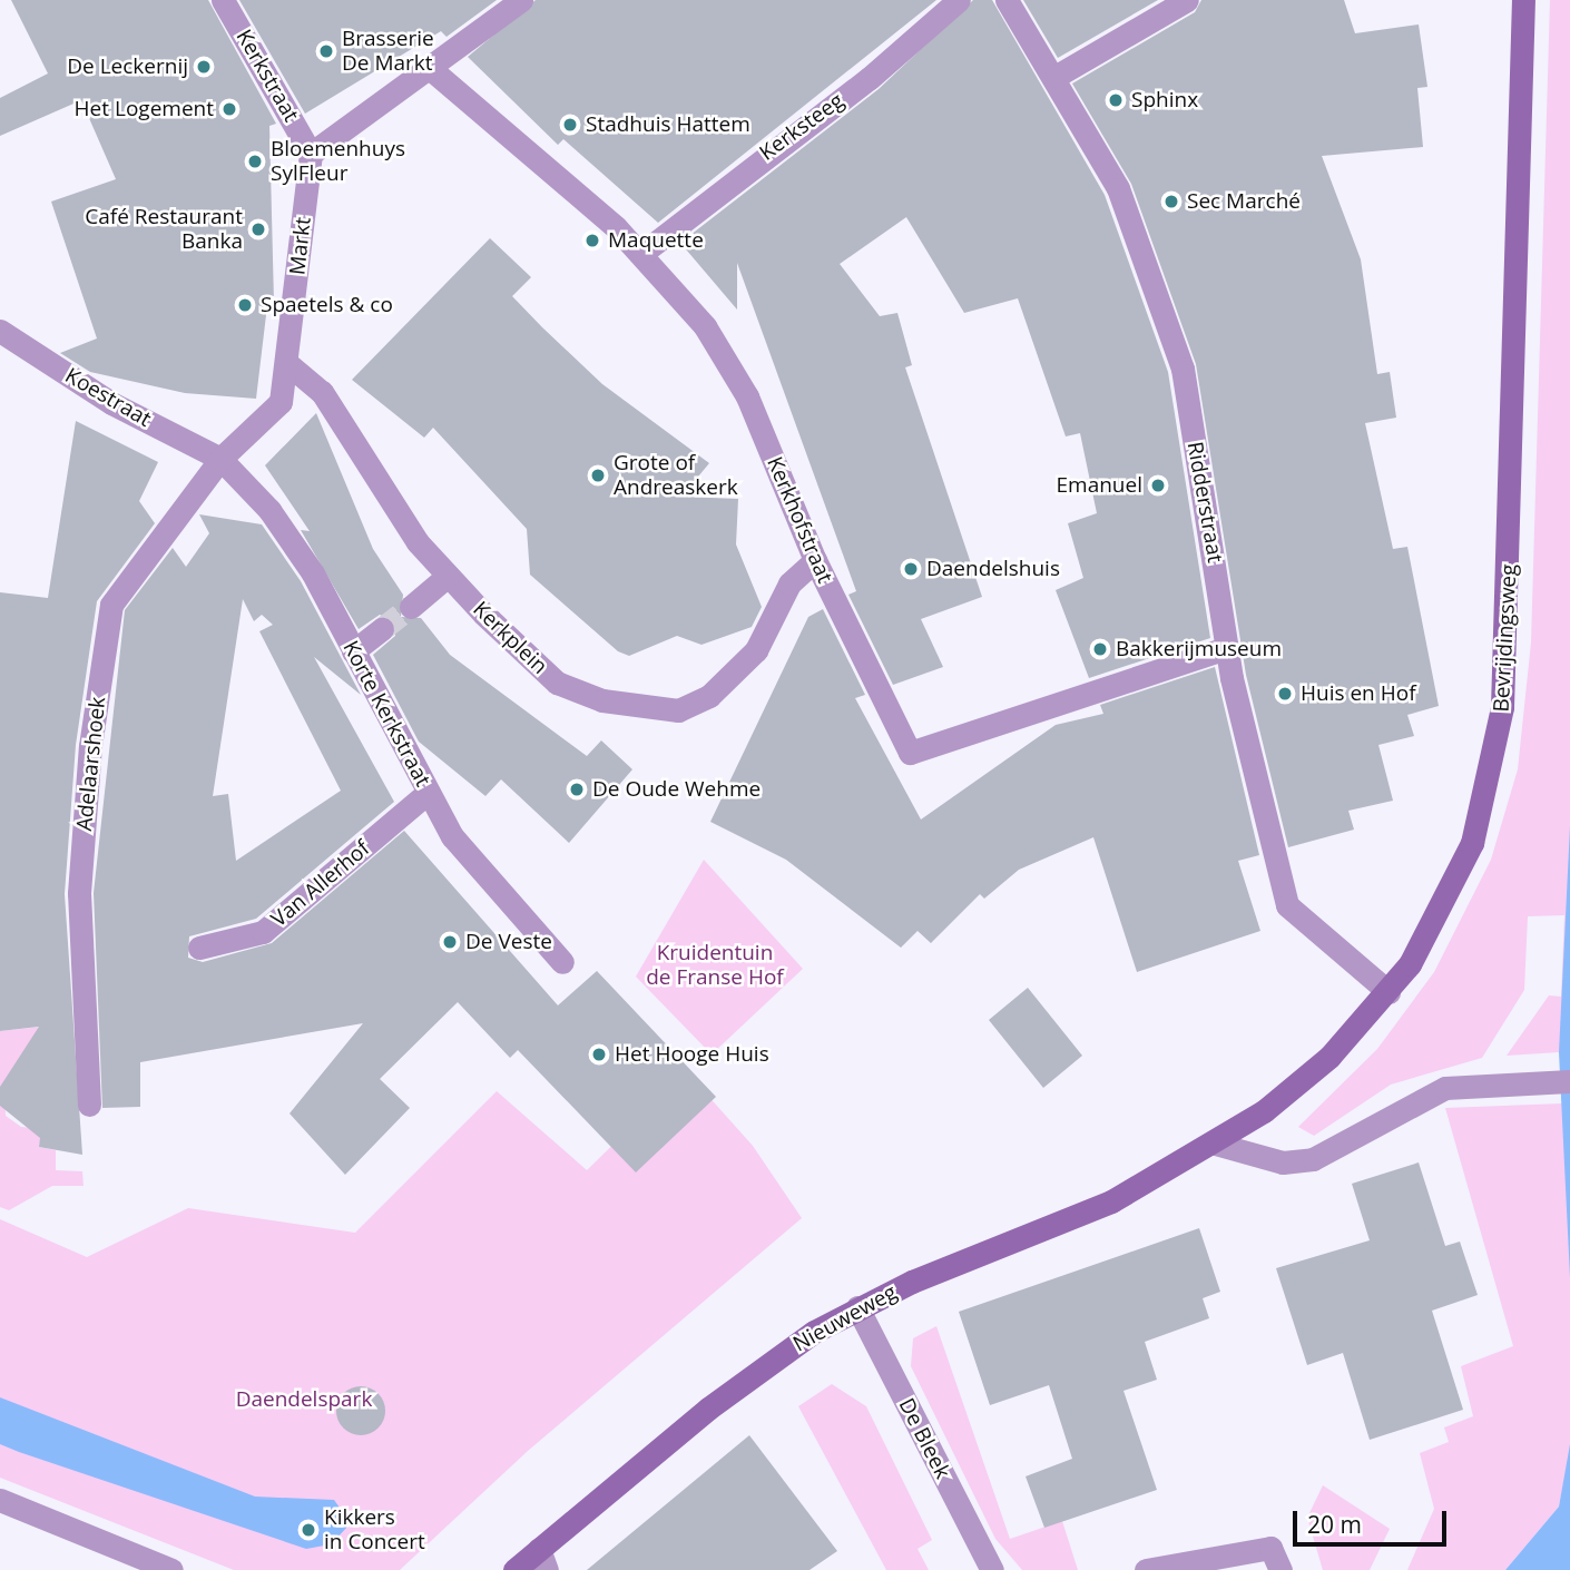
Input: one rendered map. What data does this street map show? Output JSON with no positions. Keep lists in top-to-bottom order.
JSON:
{
  "streets": {
    "main road": ["Bevrijdingsweg", "Nieuweweg"],
    "street": [
      "Kerkstraat",
      "Kerksteeg",
      "Markt",
      "Koestraat",
      "Ridderstraat",
      "Kerkhofstraat",
      "Kerkplein",
      "Korte Kerkstraat",
      "Adelaarshoek",
      "Van Allerhof",
      "De Bleek"
    ]
  },
  "crossings": [
    ["Kerkstraat", "Markt"],
    ["Kerksteeg", "Kerkhofstraat"],
    ["Markt", "Koestraat"],
    ["Markt", "Kerkplein"],
    ["Markt", "Korte Kerkstraat"],
    ["Markt", "Adelaarshoek"],
    ["Koestraat", "Korte Kerkstraat"],
    ["Koestraat", "Adelaarshoek"],
    ["Ridderstraat", "Kerkhofstraat"],
    ["Ridderstraat", "Bevrijdingsweg"],
    ["Kerkhofstraat", "Kerkplein"],
    ["Bevrijdingsweg", "Nieuweweg"],
    ["Korte Kerkstraat", "Adelaarshoek"],
    ["Korte Kerkstraat", "Van Allerhof"],
    ["Nieuweweg", "De Bleek"]
  ],
  "parks": ["Kruidentuin de Franse Hof", "Daendelspark"],
  "places": [
    "Brasserie De Markt",
    "De Leckernij",
    "Sphinx",
    "Het Logement",
    "Stadhuis Hattem",
    "Bloemenhuys SylFleur",
    "Sec Marché",
    "Café Restaurant Banka",
    "Maquette",
    "Spaetels & co",
    "Grote of Andreaskerk",
    "Emanuel",
    "Daendelshuis",
    "Bakkerijmuseum",
    "Huis en Hof",
    "De Oude Wehme",
    "De Veste",
    "Het Hooge Huis",
    "Kikkers in Concert"
  ],
  "scale_bar": "20 m"
}
